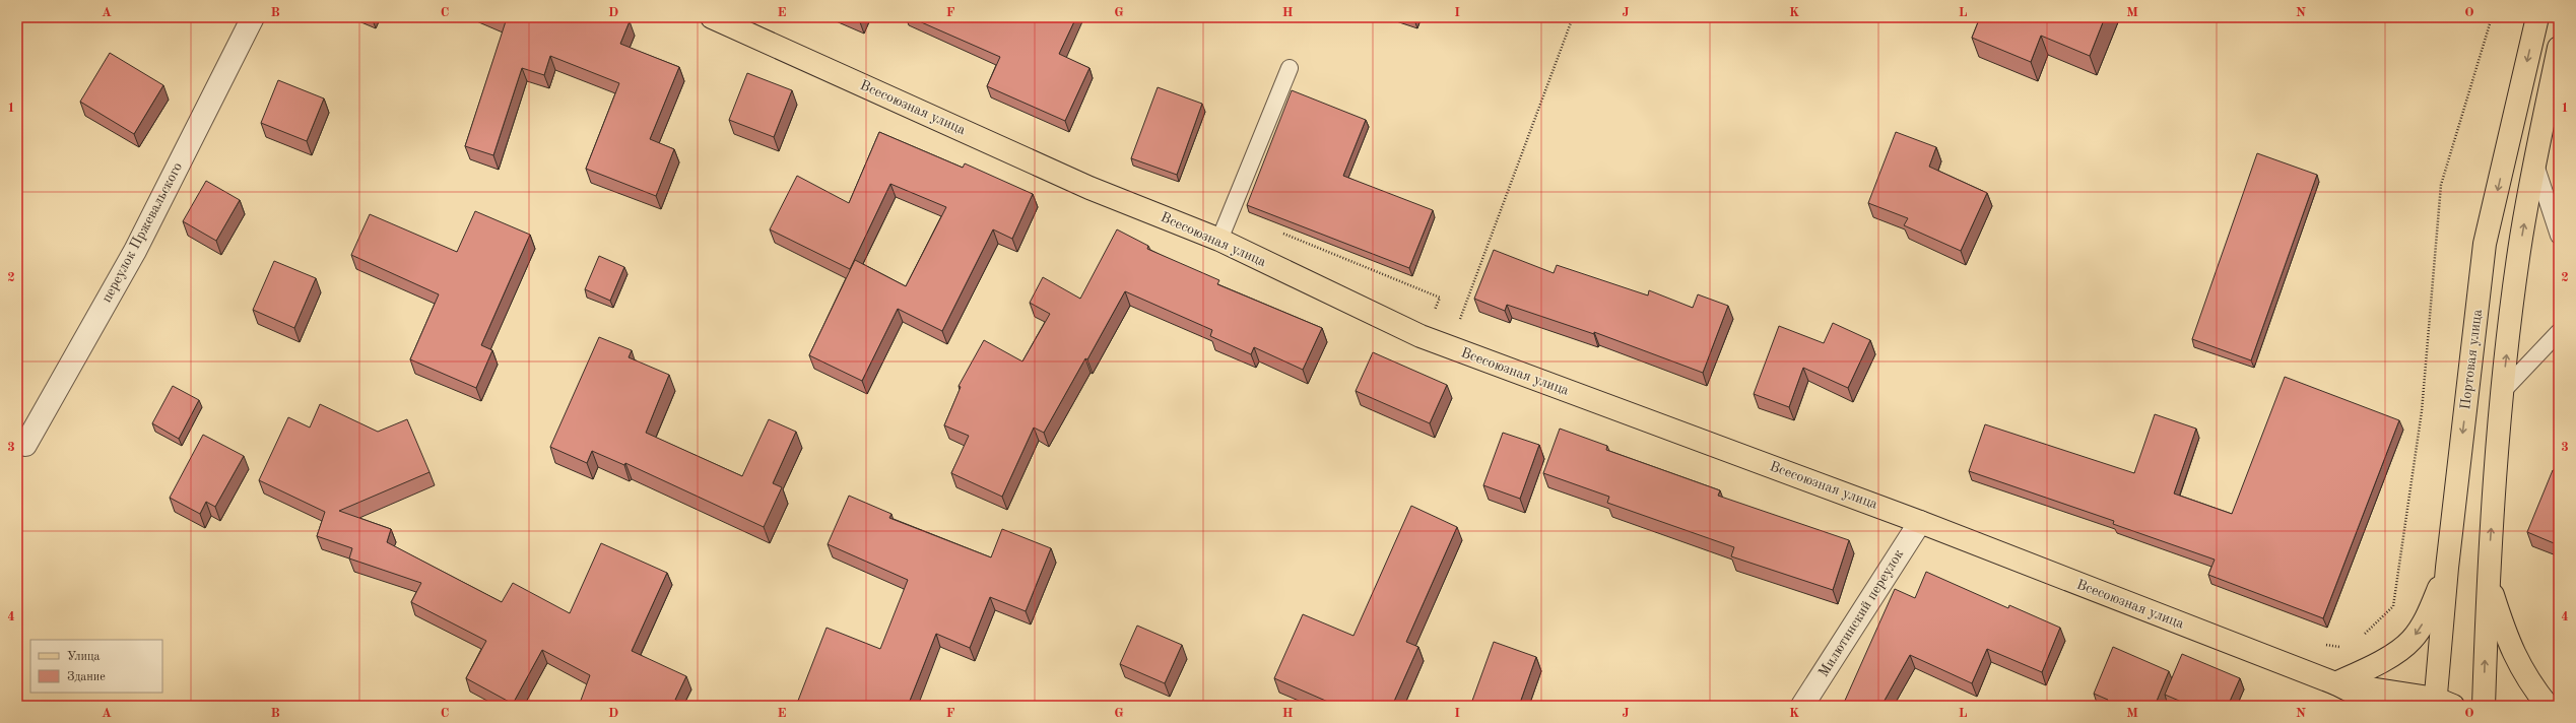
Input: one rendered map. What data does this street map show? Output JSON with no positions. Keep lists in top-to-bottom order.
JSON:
{
  "streets": {
    "main road": ["Всесоюзная улица", "Портовая улица"],
    "street": ["переулок Пржевальского", "Милютинский переулок"]
  },
  "crossings": [
    ["Всесоюзная улица", "Портовая улица"],
    ["Всесоюзная улица", "Милютинский переулок"]
  ],
  "legend": ["Улица", "Здание"],
  "grid": {
    "columns": [
      "A",
      "B",
      "C",
      "D",
      "E",
      "F",
      "G",
      "H",
      "I",
      "J",
      "K",
      "L",
      "M",
      "N",
      "O"
    ],
    "rows": [
      "1",
      "2",
      "3",
      "4"
    ]
  }
}
